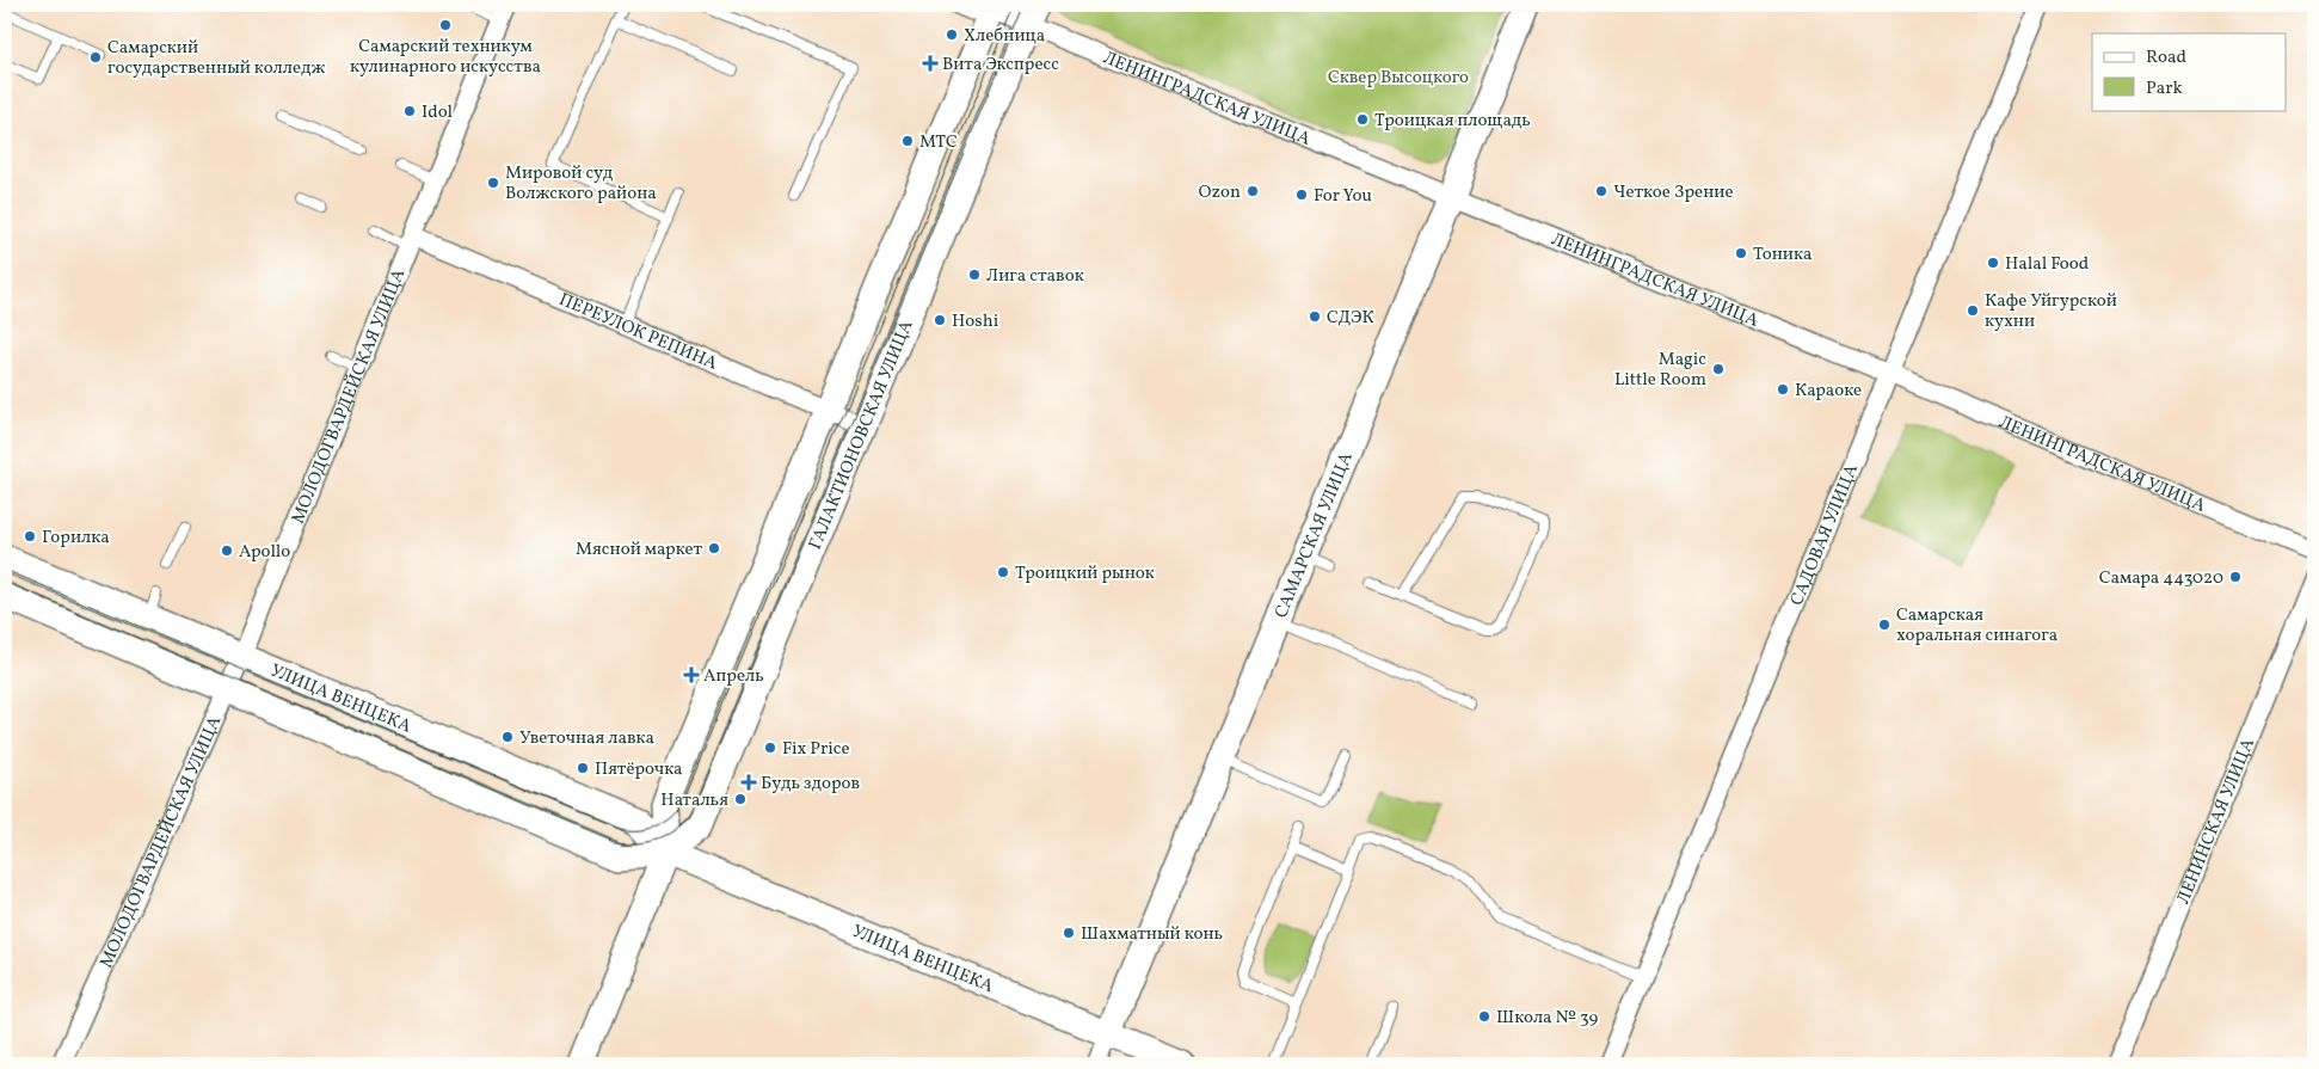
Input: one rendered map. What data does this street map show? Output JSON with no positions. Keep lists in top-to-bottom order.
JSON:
{
  "streets": {
    "main road": ["ГАЛАКТИОНОВСКАЯ УЛИЦА", "САМАРСКАЯ УЛИЦА", "УЛИЦА ВЕНЦЕКА"],
    "street": [
      "ЛЕНИНГРАДСКАЯ УЛИЦА",
      "ПЕРЕУЛОК РЕПИНА",
      "МОЛОДОГВАРДЕЙСКАЯ УЛИЦА",
      "САДОВАЯ УЛИЦА",
      "ЛЕНИНСКАЯ УЛИЦА"
    ]
  },
  "crossings": [
    ["ЛЕНИНГРАДСКАЯ УЛИЦА", "ГАЛАКТИОНОВСКАЯ УЛИЦА"],
    ["ЛЕНИНГРАДСКАЯ УЛИЦА", "САМАРСКАЯ УЛИЦА"],
    ["ЛЕНИНГРАДСКАЯ УЛИЦА", "САДОВАЯ УЛИЦА"],
    ["ПЕРЕУЛОК РЕПИНА", "МОЛОДОГВАРДЕЙСКАЯ УЛИЦА"],
    ["ПЕРЕУЛОК РЕПИНА", "ГАЛАКТИОНОВСКАЯ УЛИЦА"],
    ["МОЛОДОГВАРДЕЙСКАЯ УЛИЦА", "УЛИЦА ВЕНЦЕКА"],
    ["ГАЛАКТИОНОВСКАЯ УЛИЦА", "УЛИЦА ВЕНЦЕКА"],
    ["САМАРСКАЯ УЛИЦА", "УЛИЦА ВЕНЦЕКА"]
  ],
  "parks": ["Сквер Высоцкого"],
  "places": {
    "other": [
      "Самарский техникум кулинарного искусства",
      "Хлебница",
      "Самарский государственный колледж",
      "Idol",
      "Троицкая площадь",
      "МТС",
      "Мировой суд Волжского района",
      "Ozon",
      "Четкое Зрение",
      "For You",
      "Тоника",
      "Halal Food",
      "Лига ставок",
      "Кафе Уйгурской кухни",
      "СДЭК",
      "Hoshi",
      "Magic Little Room",
      "Караоке",
      "Горилка",
      "Мясной маркет",
      "Apollo",
      "Троицкий рынок",
      "Самара 443020",
      "Самарская хоральная синагога",
      "Уветочная лавка",
      "Fix Price",
      "Пятёрочка",
      "Наталья",
      "Шахматный конь",
      "Школа № 39"
    ],
    "health": ["Вита Экспресс", "Апрель", "Будь здоров"]
  },
  "legend": ["Road", "Park"]
}
